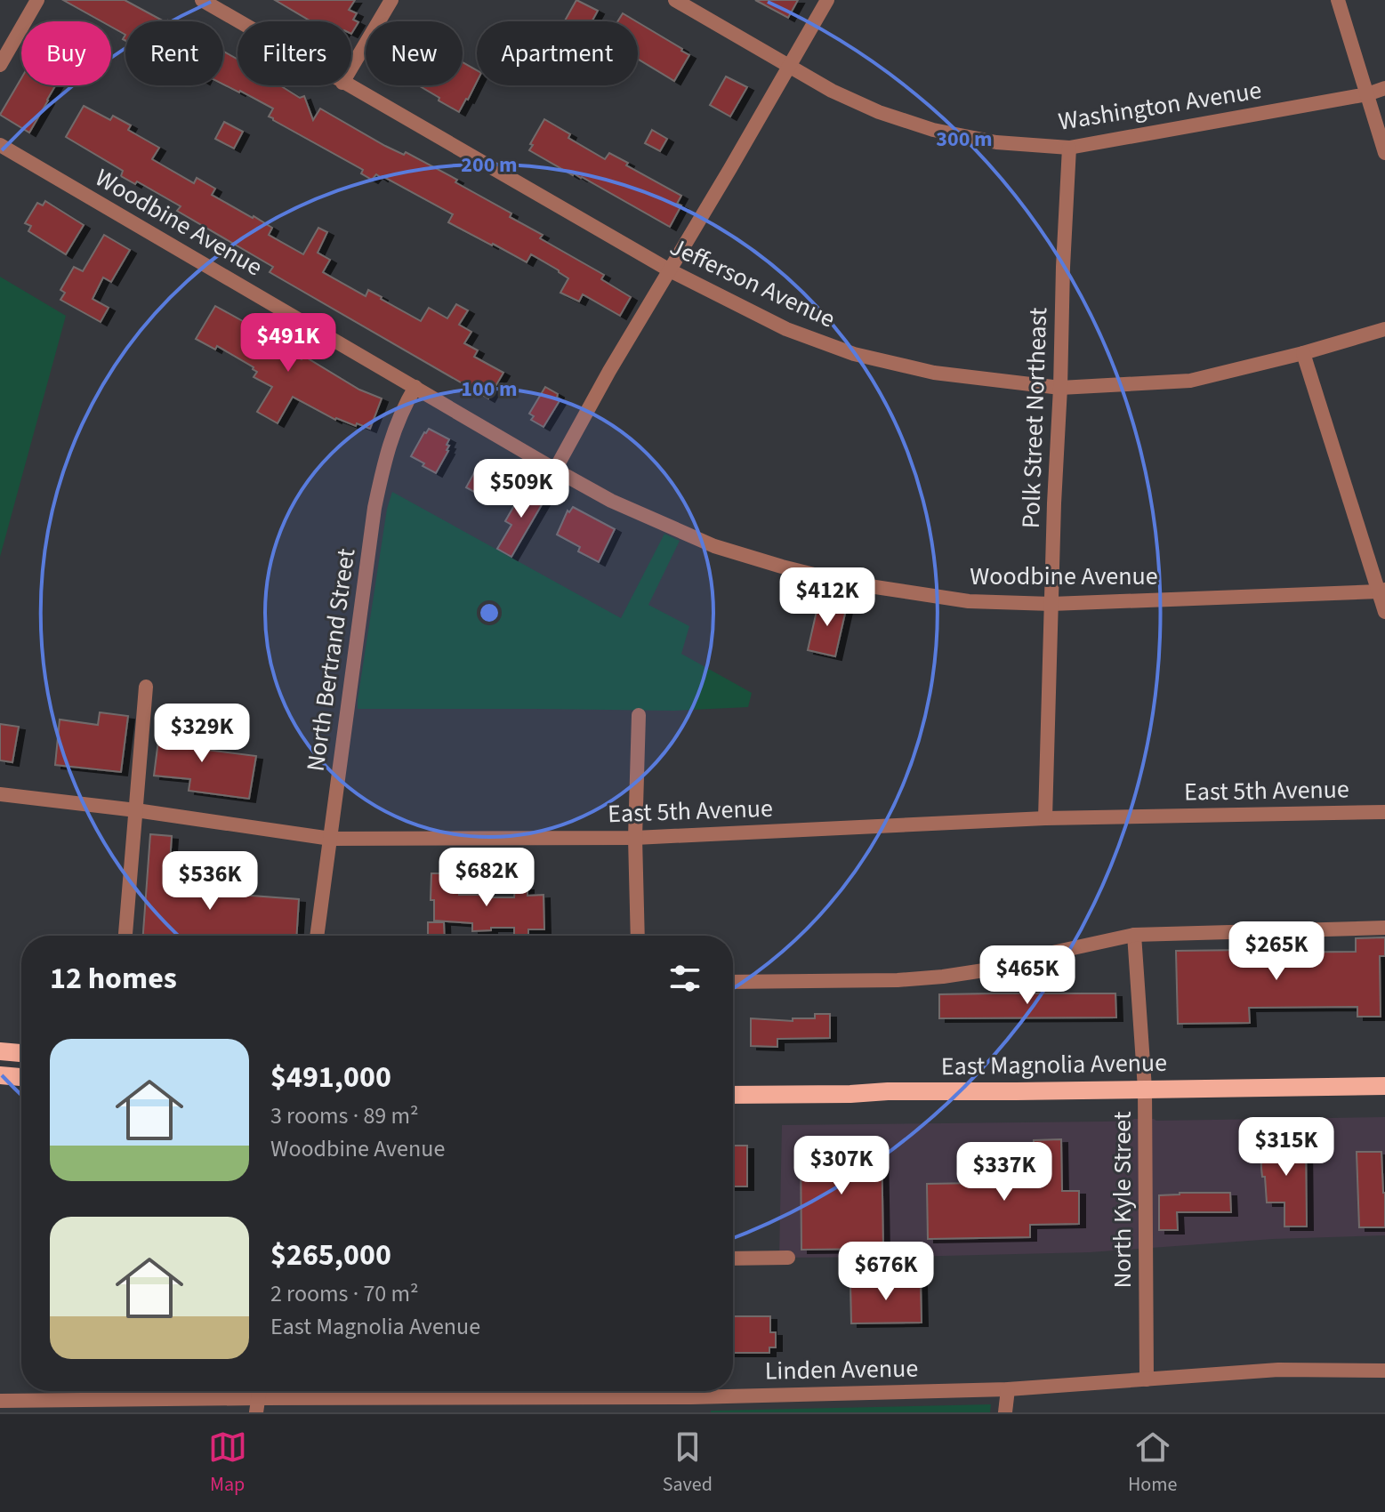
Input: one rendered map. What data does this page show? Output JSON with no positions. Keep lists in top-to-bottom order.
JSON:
{
  "streets": {
    "main road": ["East Magnolia Avenue"],
    "street": [
      "Washington Avenue",
      "Woodbine Avenue",
      "Jefferson Avenue",
      "Polk Street Northeast",
      "North Bertrand Street",
      "East 5th Avenue",
      "North Kyle Street",
      "Linden Avenue"
    ]
  },
  "crossings": [
    ["Washington Avenue", "Polk Street Northeast"],
    ["Woodbine Avenue", "Polk Street Northeast"],
    ["Woodbine Avenue", "North Bertrand Street"],
    ["Jefferson Avenue", "Polk Street Northeast"],
    ["Polk Street Northeast", "East 5th Avenue"],
    ["North Bertrand Street", "East 5th Avenue"],
    ["East Magnolia Avenue", "North Kyle Street"],
    ["North Kyle Street", "Linden Avenue"]
  ],
  "page": {
    "chip": [
      "Buy",
      "Rent",
      "Filters",
      "New",
      "Apartment"
    ],
    "price": [
      "$491K",
      "$509K",
      "$412K",
      "$329K",
      "$682K",
      "$536K",
      "$265K",
      "$465K",
      "$315K",
      "$307K",
      "$337K",
      "$676K"
    ],
    "heading": "12 homes",
    "list": [
      {
        "name": "$491,000",
        "note": "3 rooms · 89 m² · Woodbine Avenue"
      },
      {
        "name": "$265,000",
        "note": "2 rooms · 70 m² · East Magnolia Avenue"
      }
    ],
    "tabs": ["Map", "Saved", "Home"]
  },
  "rings": ["300 m", "200 m", "100 m"]
}
